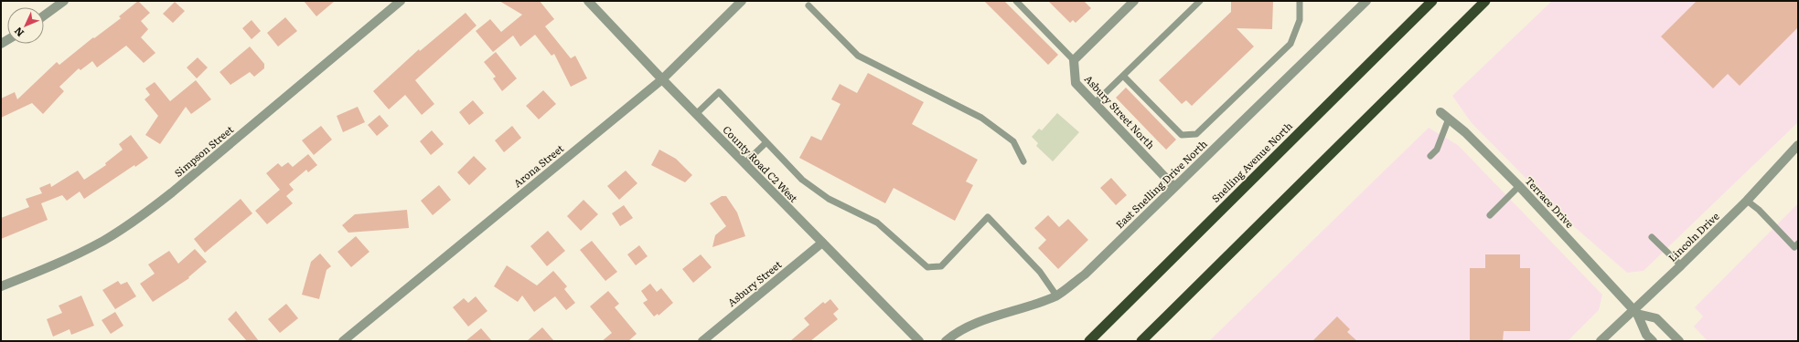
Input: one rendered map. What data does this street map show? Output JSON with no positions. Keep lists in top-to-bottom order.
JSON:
{
  "streets": {
    "highway": ["Snelling Avenue North"],
    "street": [
      "Asbury Street North",
      "Simpson Street",
      "County Road C2 West",
      "Arona Street",
      "East Snelling Drive North",
      "Terrace Drive",
      "Lincoln Drive",
      "Asbury Street"
    ]
  },
  "crossings": [
    ["Asbury Street North", "East Snelling Drive North"],
    ["County Road C2 West", "Arona Street"],
    ["County Road C2 West", "Asbury Street"],
    ["Terrace Drive", "Lincoln Drive"]
  ],
  "north": "bottom left"
}
